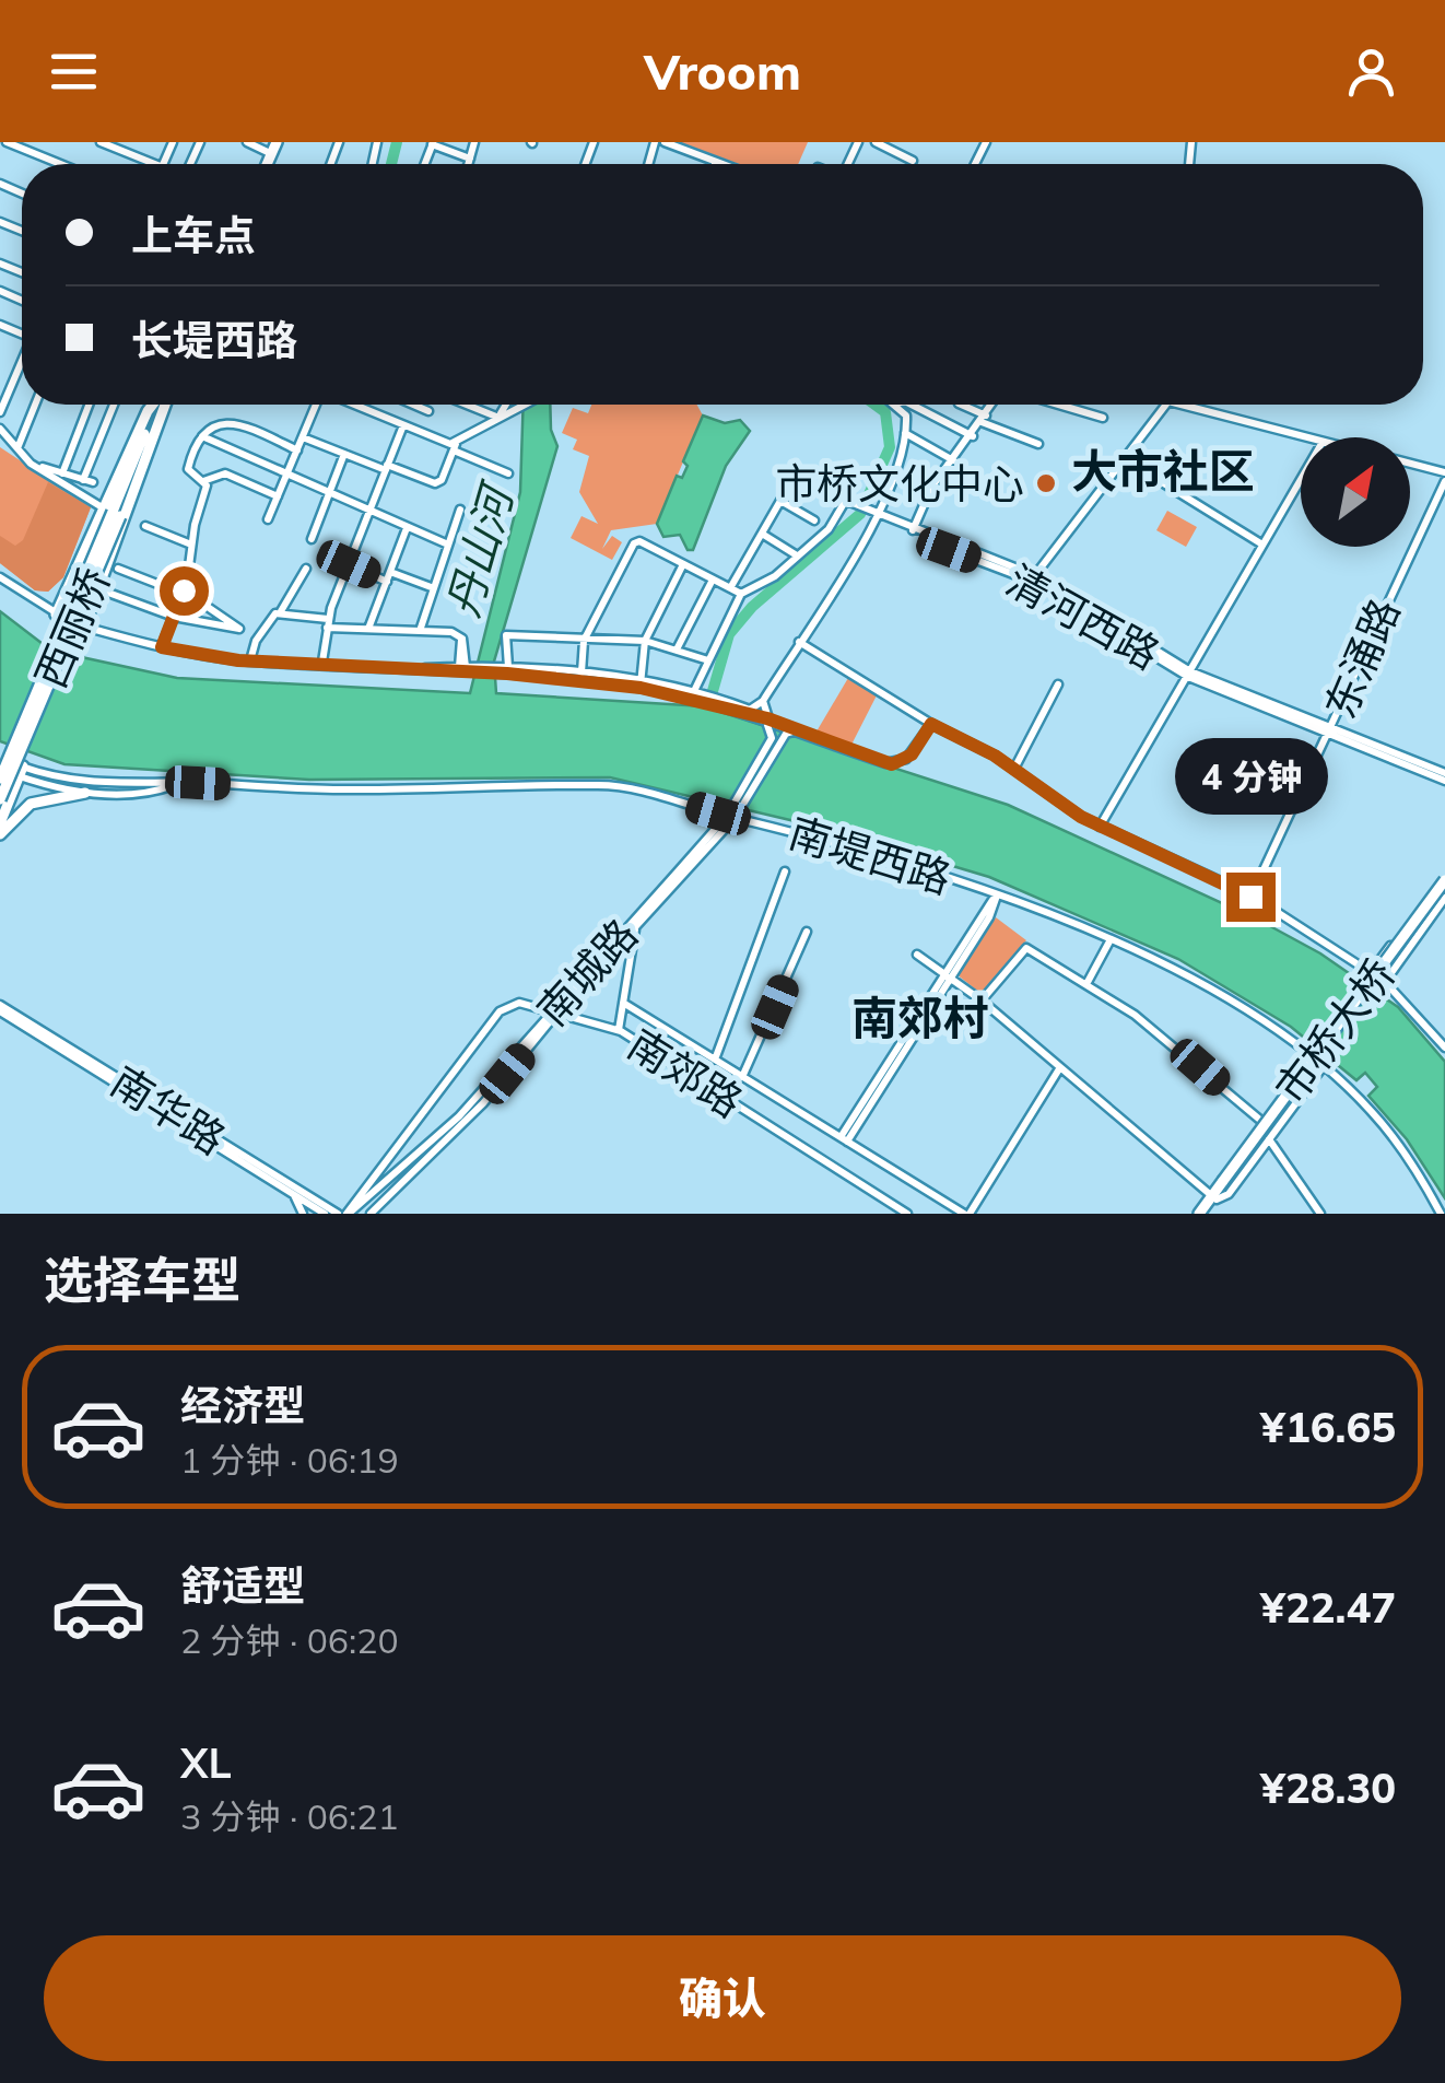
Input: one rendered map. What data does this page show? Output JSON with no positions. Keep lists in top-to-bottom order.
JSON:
{
  "streets": {
    "main road": ["西丽桥", "市桥大桥"],
    "street": [
      "清河西路",
      "东涌路",
      "南堤西路",
      "南城路",
      "南郊路",
      "南华路"
    ]
  },
  "crossings": [
    ["清河西路", "东涌路"],
    ["南堤西路", "南城路"],
    ["南城路", "南郊路"]
  ],
  "districts": ["大市社区", "南郊村"],
  "water": ["丹山河"],
  "places": ["市桥文化中心"],
  "north": "top right",
  "page": {
    "header": "Vroom",
    "banner": ["上车点", "长堤西路"],
    "bubble": "4 分钟",
    "heading": "选择车型",
    "list": [
      {
        "name": "经济型",
        "note": "1 分钟 · 06:19",
        "value": "¥16.65"
      },
      {
        "name": "舒适型",
        "note": "2 分钟 · 06:20",
        "value": "¥22.47"
      },
      {
        "name": "XL",
        "note": "3 分钟 · 06:21",
        "value": "¥28.30"
      }
    ],
    "buttons": "确认"
  }
}
